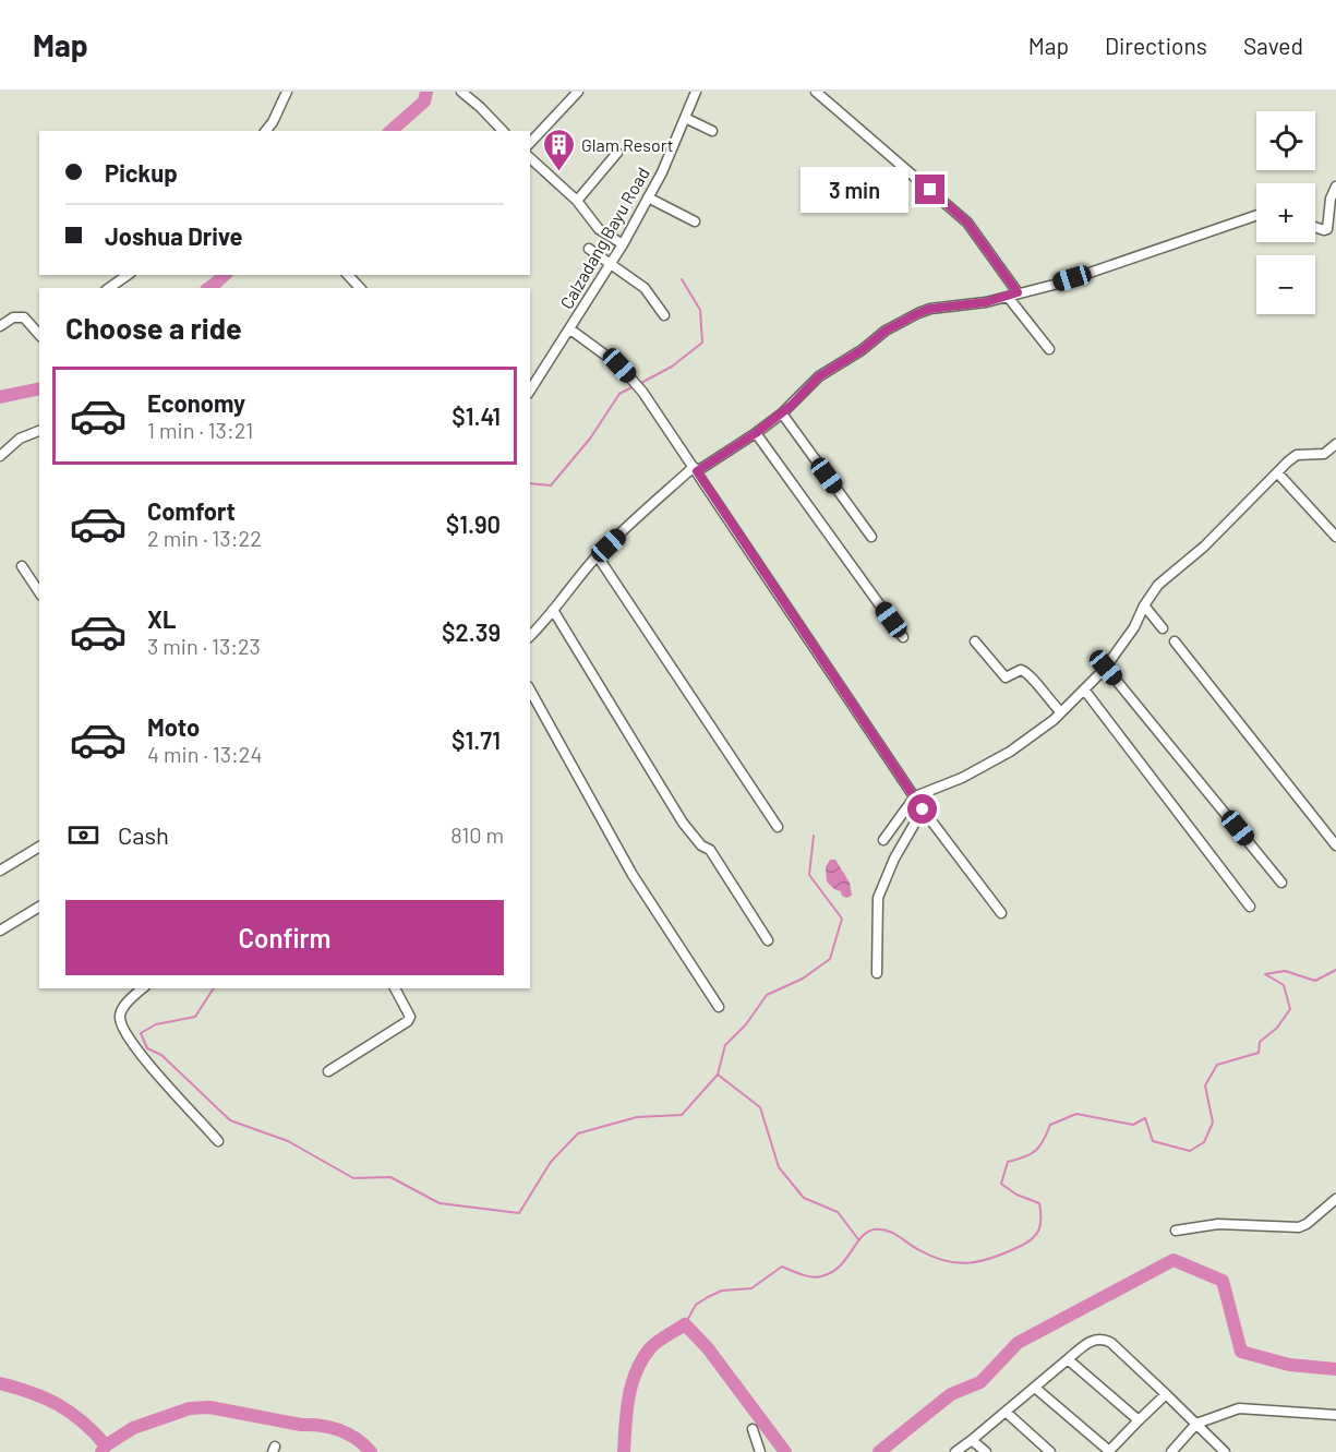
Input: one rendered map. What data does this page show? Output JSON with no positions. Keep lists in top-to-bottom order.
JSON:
{
  "streets": {
    "street": ["Calzadang Bayu Road"]
  },
  "places": {
    "building": ["Glam Resort"]
  },
  "page": {
    "header": "Map",
    "nav": ["Map", "Directions", "Saved"],
    "map_buttons": ["+", "−"],
    "banner": ["Pickup", "Joshua Drive"],
    "bubble": "3 min",
    "heading": "Choose a ride",
    "list": [
      {
        "name": "Economy",
        "note": "1 min · 13:21",
        "value": "$1.41"
      },
      {
        "name": "Comfort",
        "note": "2 min · 13:22",
        "value": "$1.90"
      },
      {
        "name": "XL",
        "note": "3 min · 13:23",
        "value": "$2.39"
      },
      {
        "name": "Moto",
        "note": "4 min · 13:24",
        "value": "$1.71"
      }
    ],
    "pay": ["Cash", "810 m"],
    "buttons": "Confirm"
  }
}
